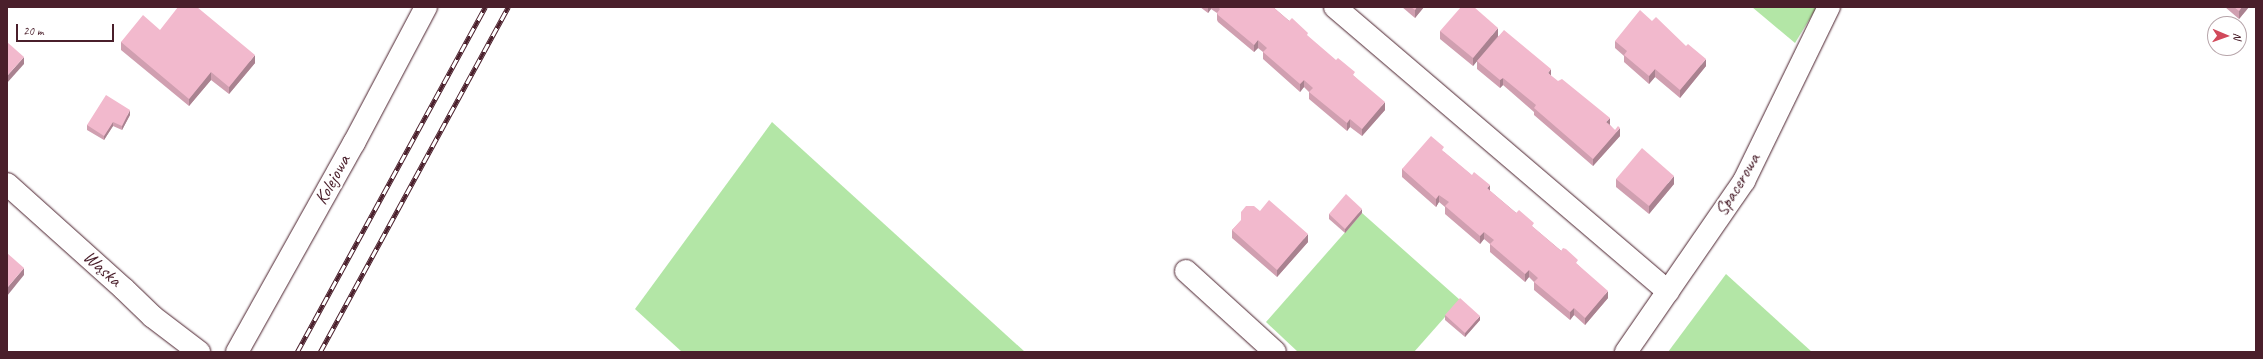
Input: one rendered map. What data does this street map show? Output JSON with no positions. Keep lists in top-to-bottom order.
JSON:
{
  "streets": {
    "street": ["Kolejowa", "Spacerowa", "Wąska"]
  },
  "scale_bar": "20 m",
  "north": "right"
}
